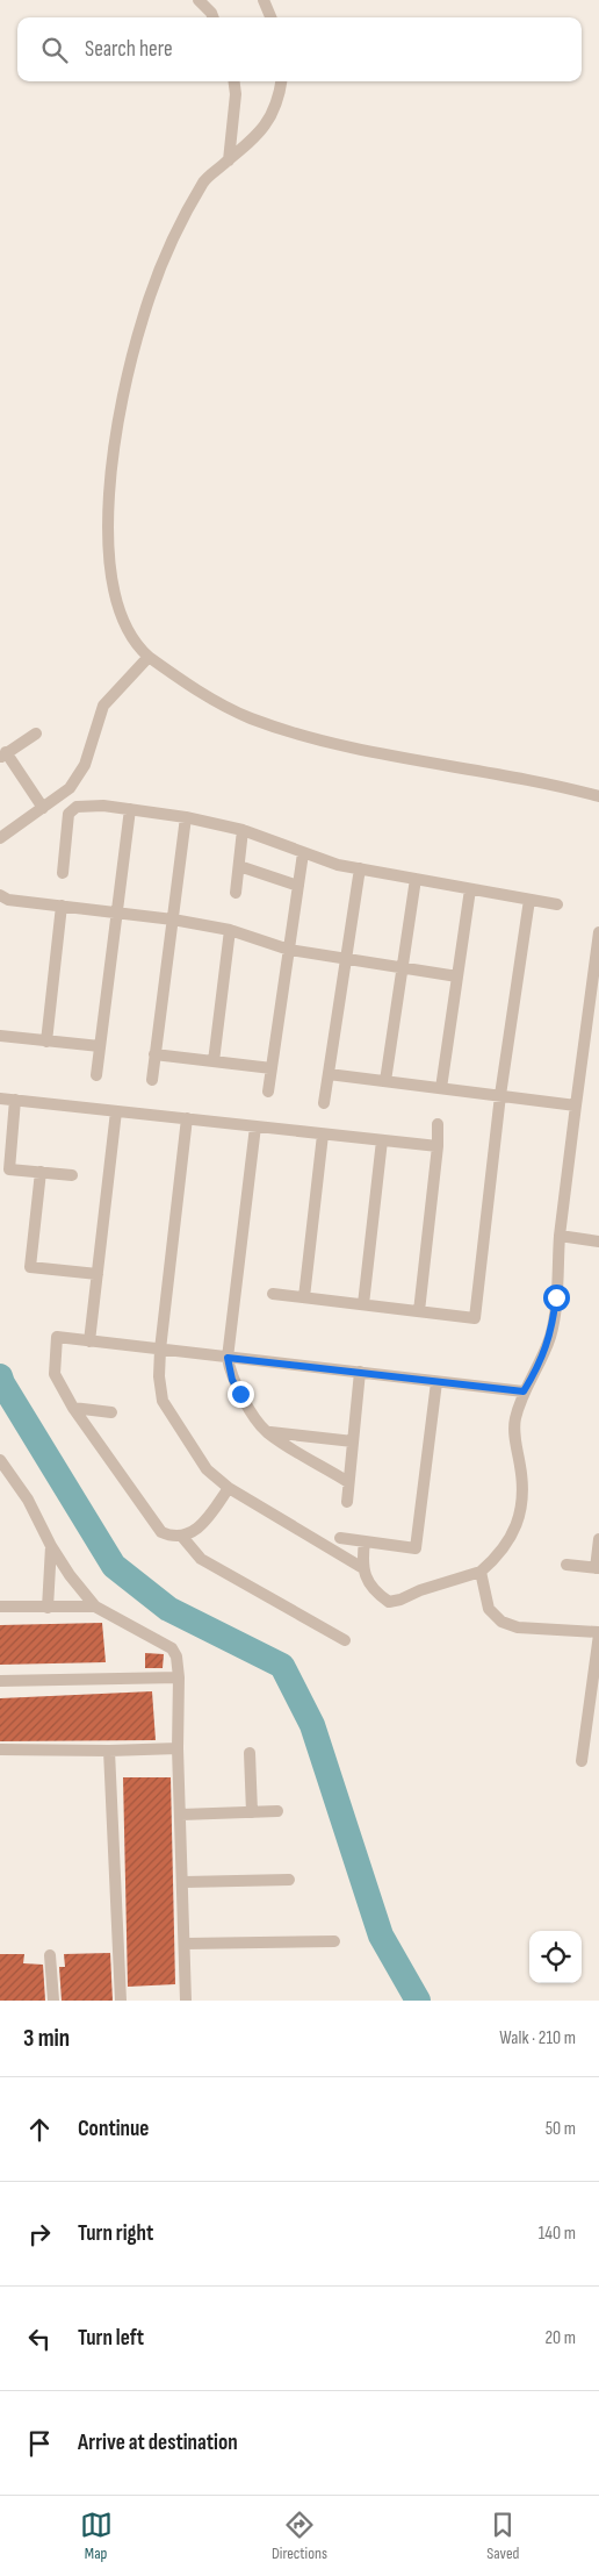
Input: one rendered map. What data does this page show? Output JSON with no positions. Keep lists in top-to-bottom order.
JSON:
{
  "page": {
    "search": "Search here",
    "heading": ["3 min", "Walk · 210 m"],
    "list": [
      ["Continue", "50 m"],
      ["Turn right", "140 m"],
      ["Turn left", "20 m"],
      "Arrive at destination"
    ],
    "nav": ["Map", "Directions", "Saved"]
  }
}
